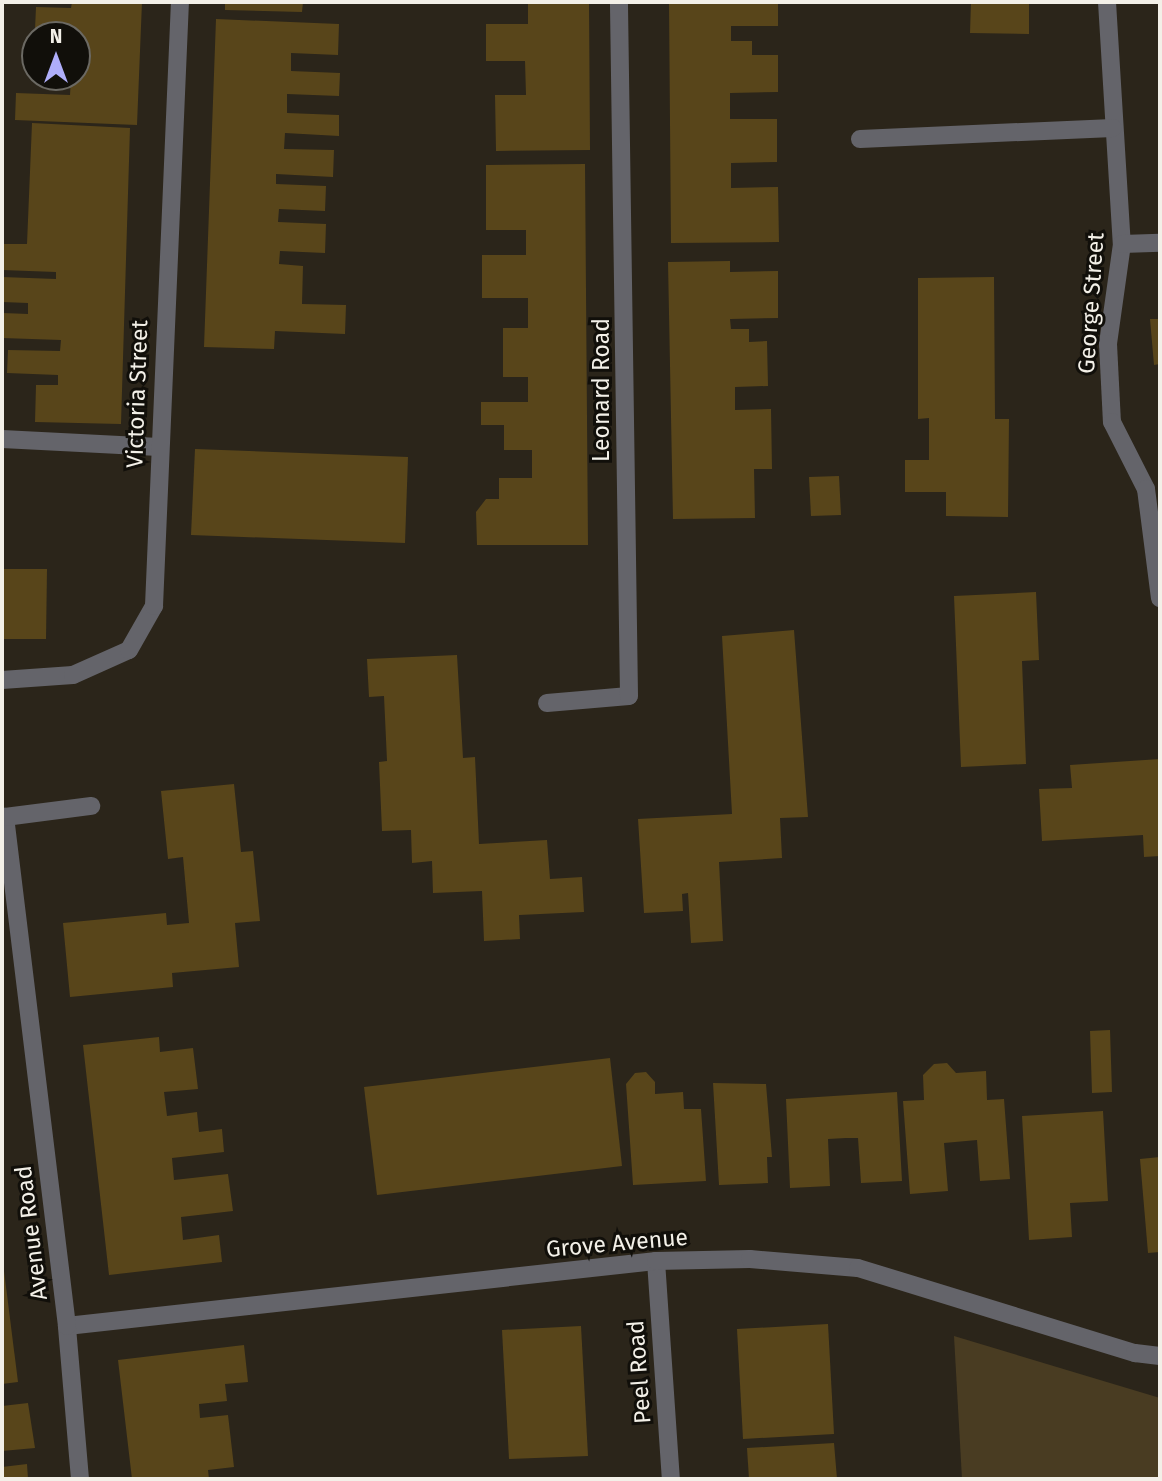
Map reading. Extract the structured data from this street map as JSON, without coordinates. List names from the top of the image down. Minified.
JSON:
{"streets":{"street":["George Street","Leonard Road","Victoria Street","Avenue Road","Grove Avenue","Peel Road"]},"crossings":[["Avenue Road","Grove Avenue"],["Grove Avenue","Peel Road"]],"north":"top"}
